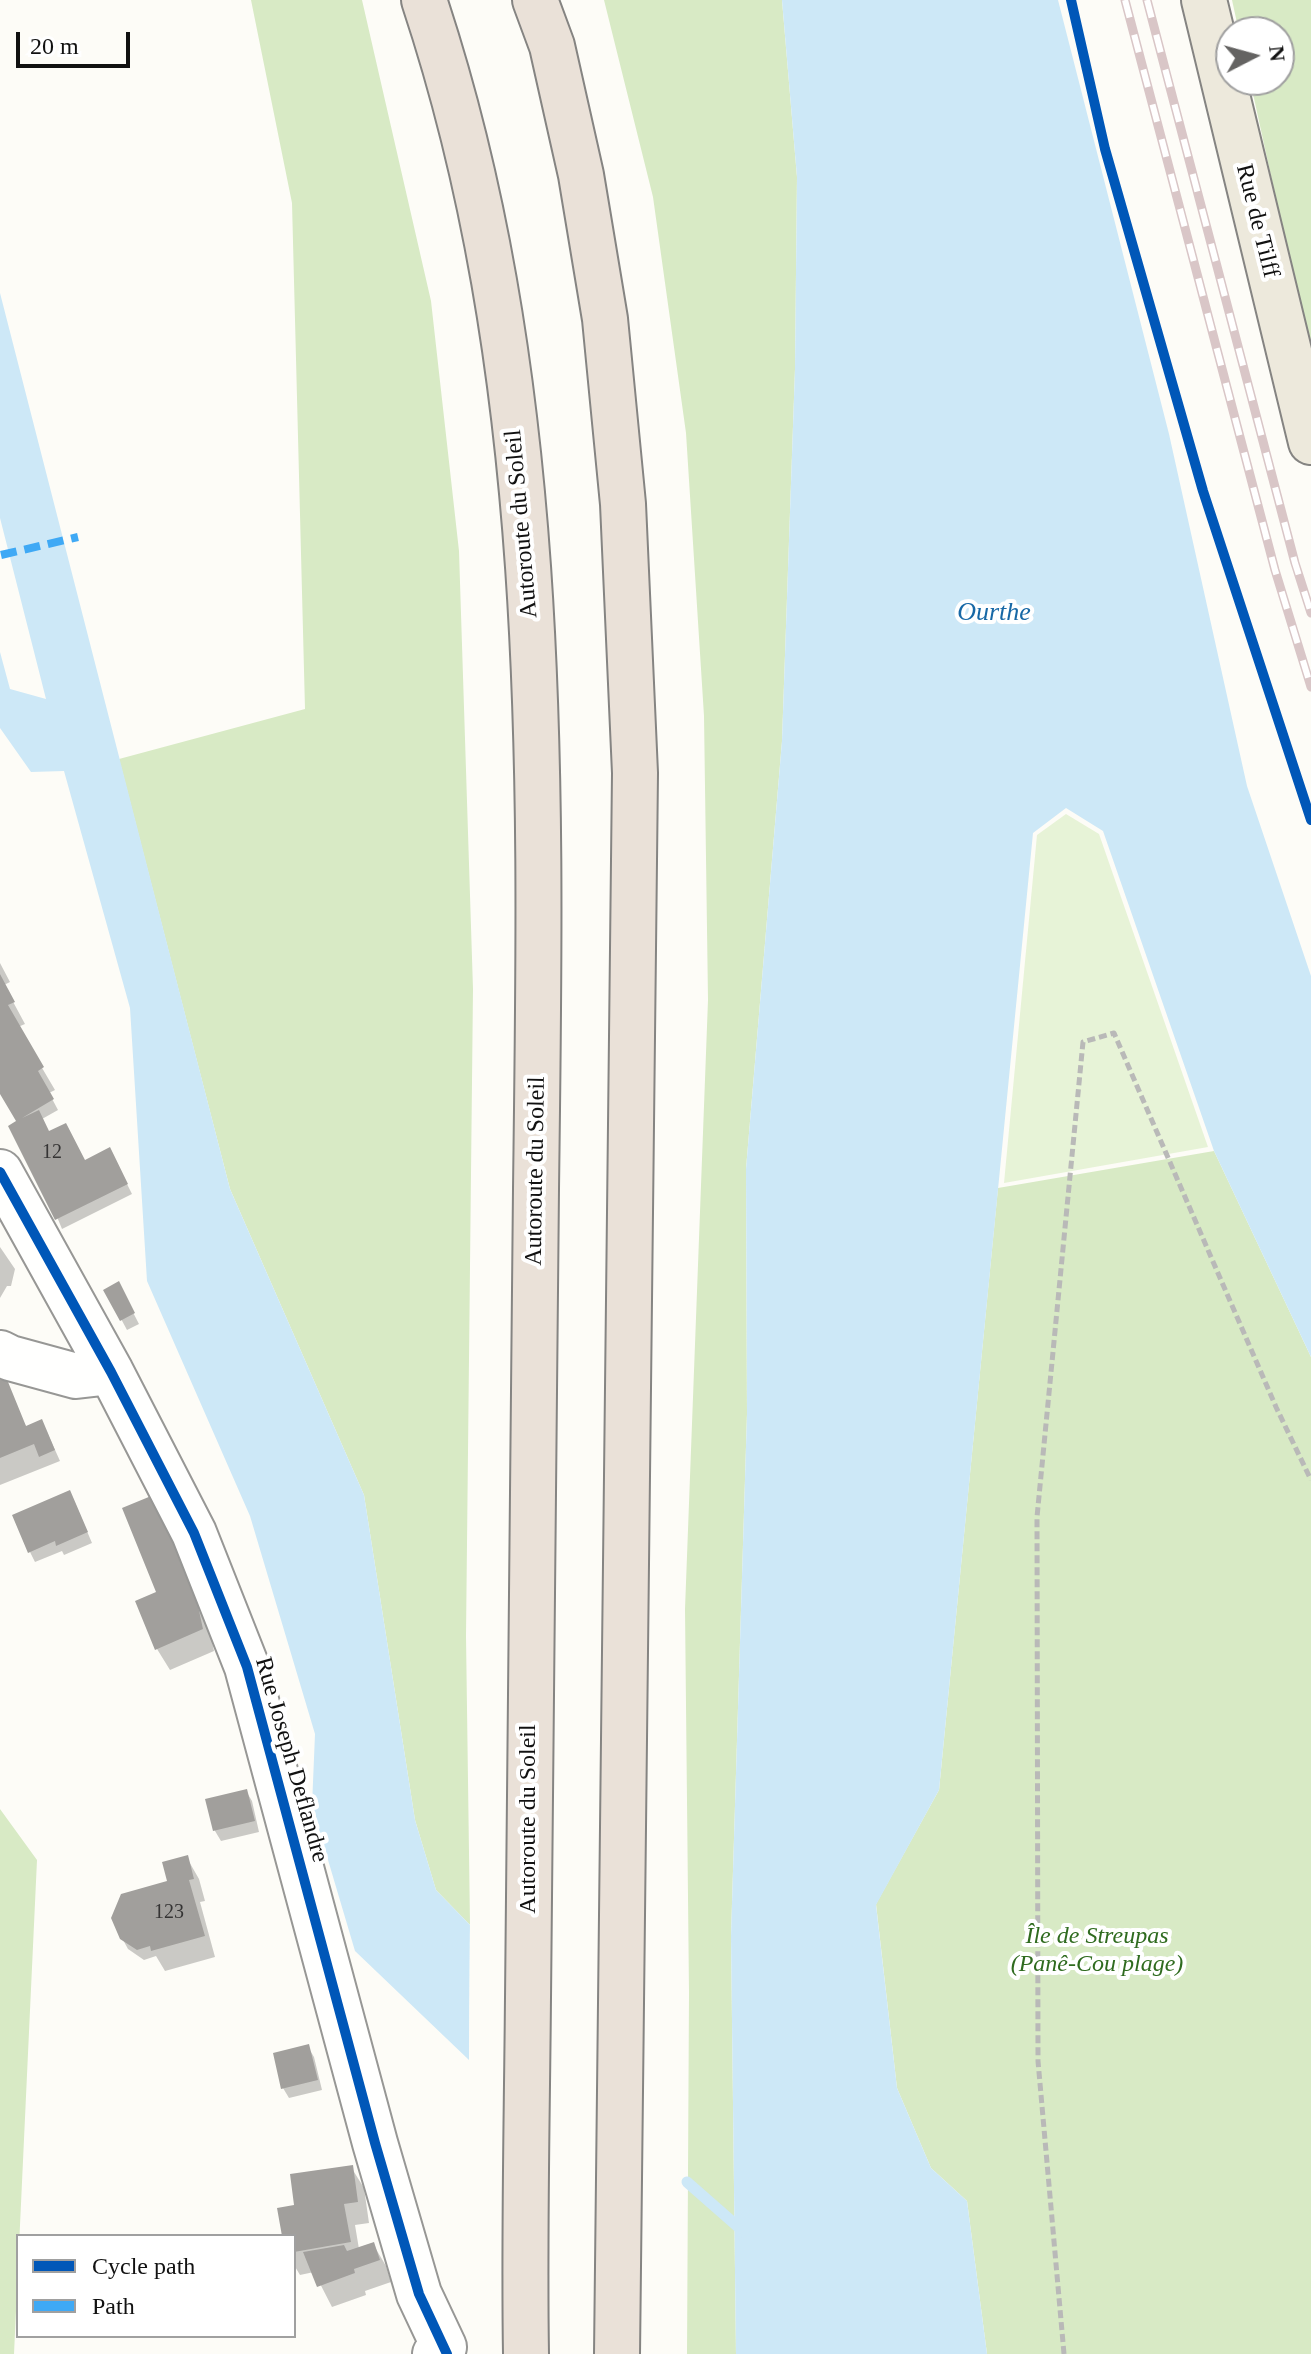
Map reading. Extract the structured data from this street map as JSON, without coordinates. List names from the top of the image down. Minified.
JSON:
{"streets":{"highway":["Autoroute du Soleil"],"main road":["Rue de Tilff"],"street":["Rue Joseph Deflandre"]},"water":["Ourthe"],"parks":["Île de Streupas (Panê-Cou plage)"],"house_numbers":["12","123"],"legend":["Cycle path","Path"],"scale_bar":"20 m","north":"right"}
